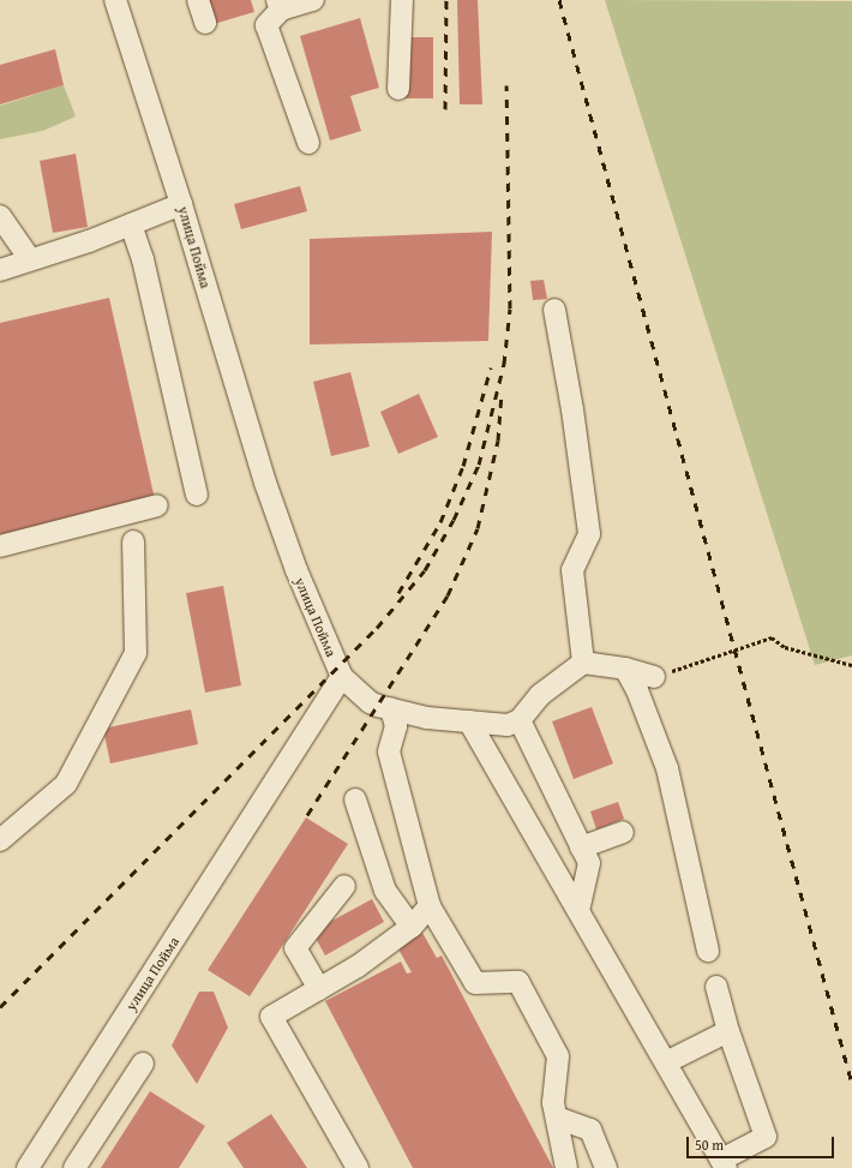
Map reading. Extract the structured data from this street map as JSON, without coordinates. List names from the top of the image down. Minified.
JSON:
{"streets":{"street":["улица Пойма"]},"scale_bar":"50 m"}
